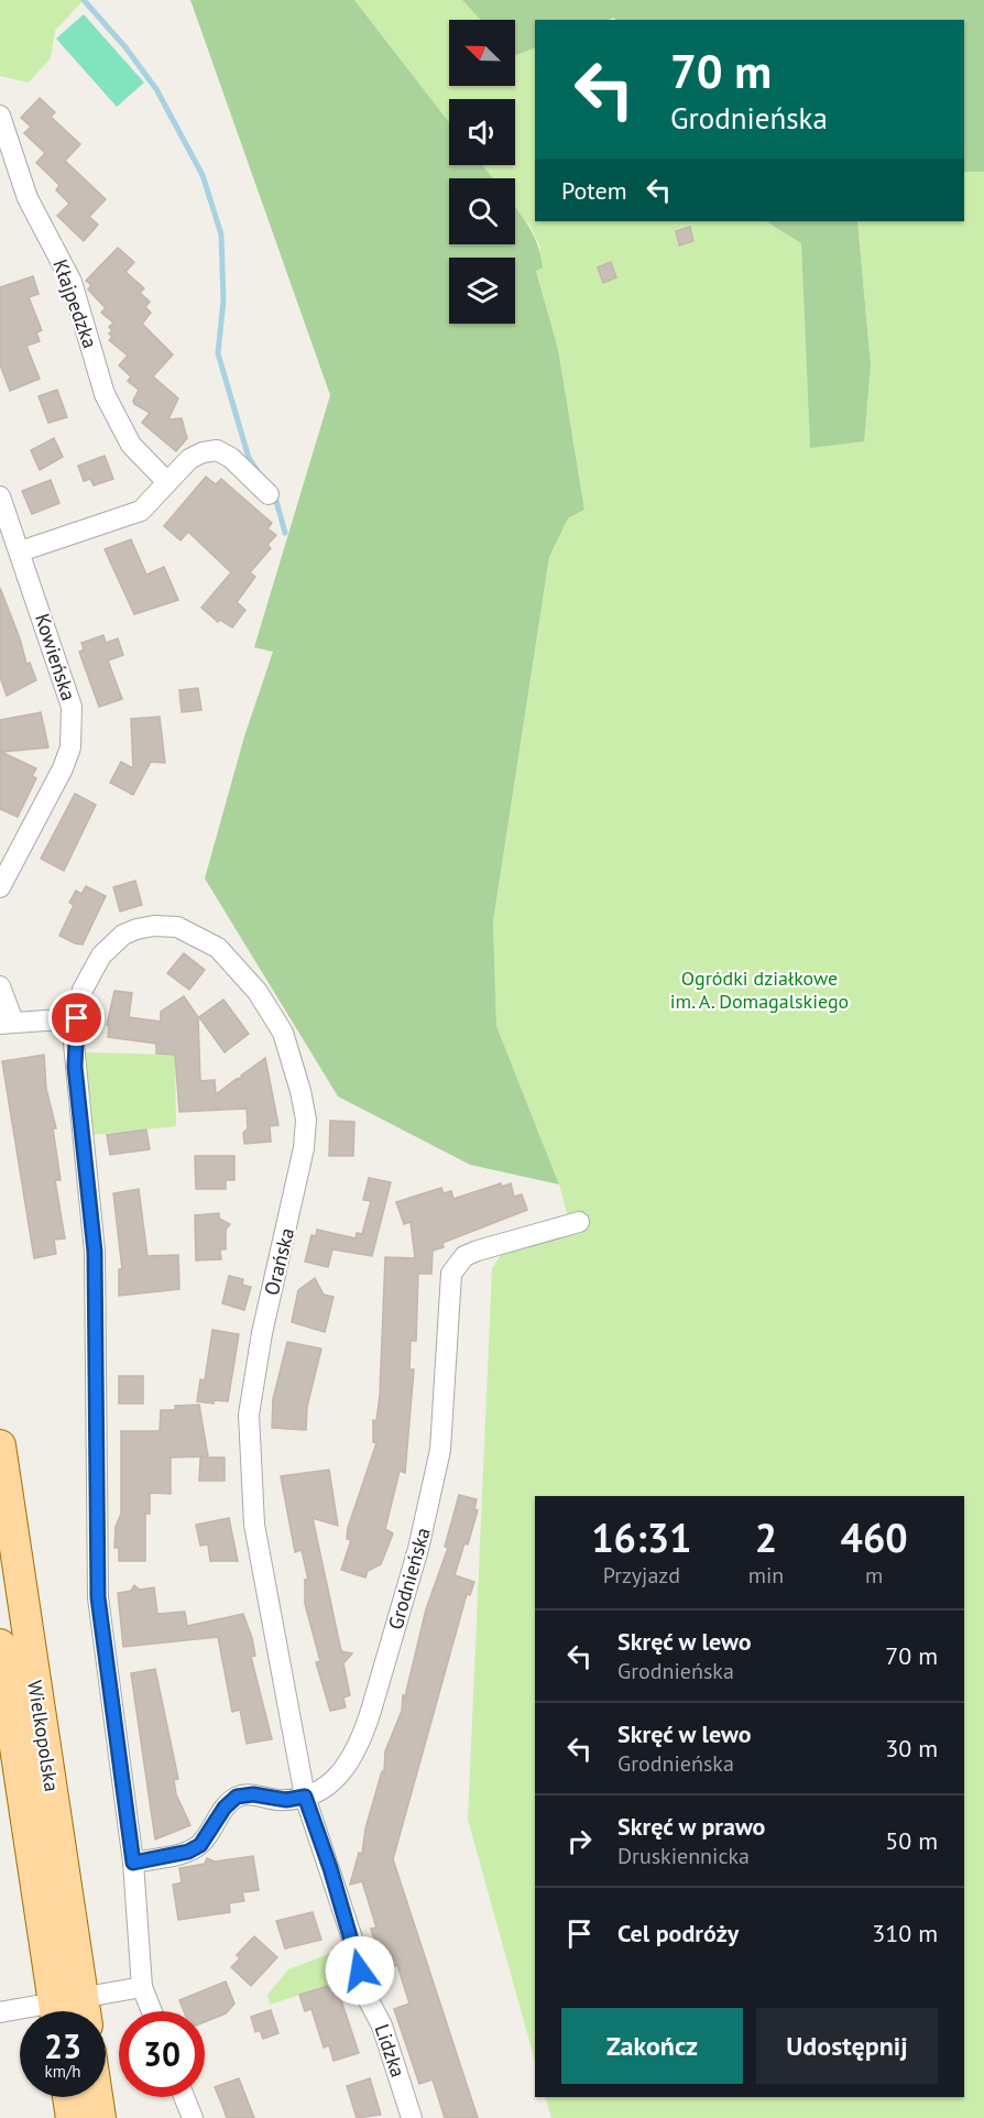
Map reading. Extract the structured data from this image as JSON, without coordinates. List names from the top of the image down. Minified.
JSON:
{"streets":{"main road":["Wielkopolska"],"street":["Kłajpedzka","Kowieńska","Orańska","Grodnieńska","Lidzka"]},"crossings":[["Orańska","Grodnieńska"],["Orańska","Lidzka"],["Grodnieńska","Lidzka"]],"parks":["Ogródki działkowe im. A. Domagalskiego"],"north":"top left","page":{"turn":["70 m","Grodnieńska"],"then":"Potem","eta":["16:31","Przyjazd","2","min","460","m"],"list":[{"name":"Skręć w lewo","note":"Grodnieńska","value":"70 m"},{"name":"Skręć w lewo","note":"Grodnieńska","value":"30 m"},{"name":"Skręć w prawo","note":"Druskiennicka","value":"50 m"},{"name":"Cel podróży","value":"310 m"}],"buttons":["Zakończ","Udostępnij"],"speed":"23 km/h","limit":"30"}}
